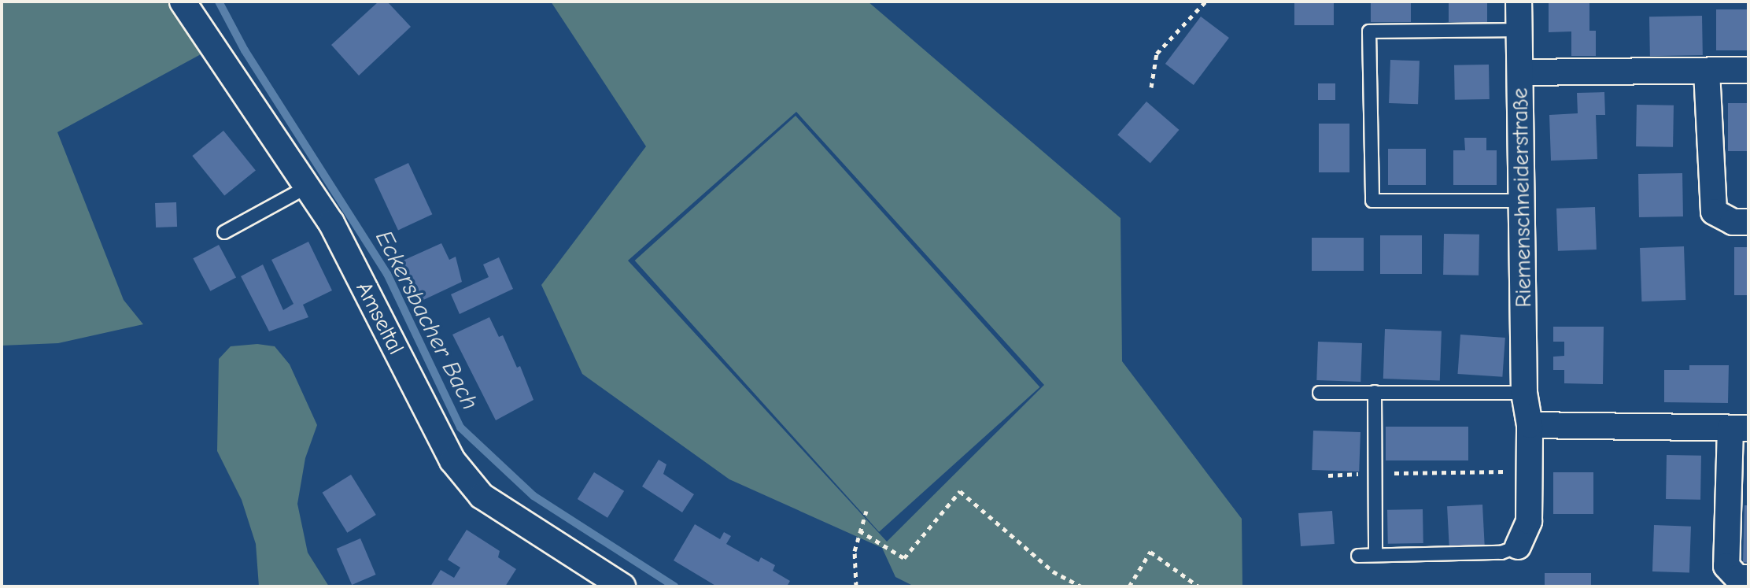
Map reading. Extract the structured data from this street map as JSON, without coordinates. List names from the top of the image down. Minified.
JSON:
{"streets":{"street":["Riemenschneiderstraße","Amseltal"]},"water":["Eckersbacher Bach"]}
